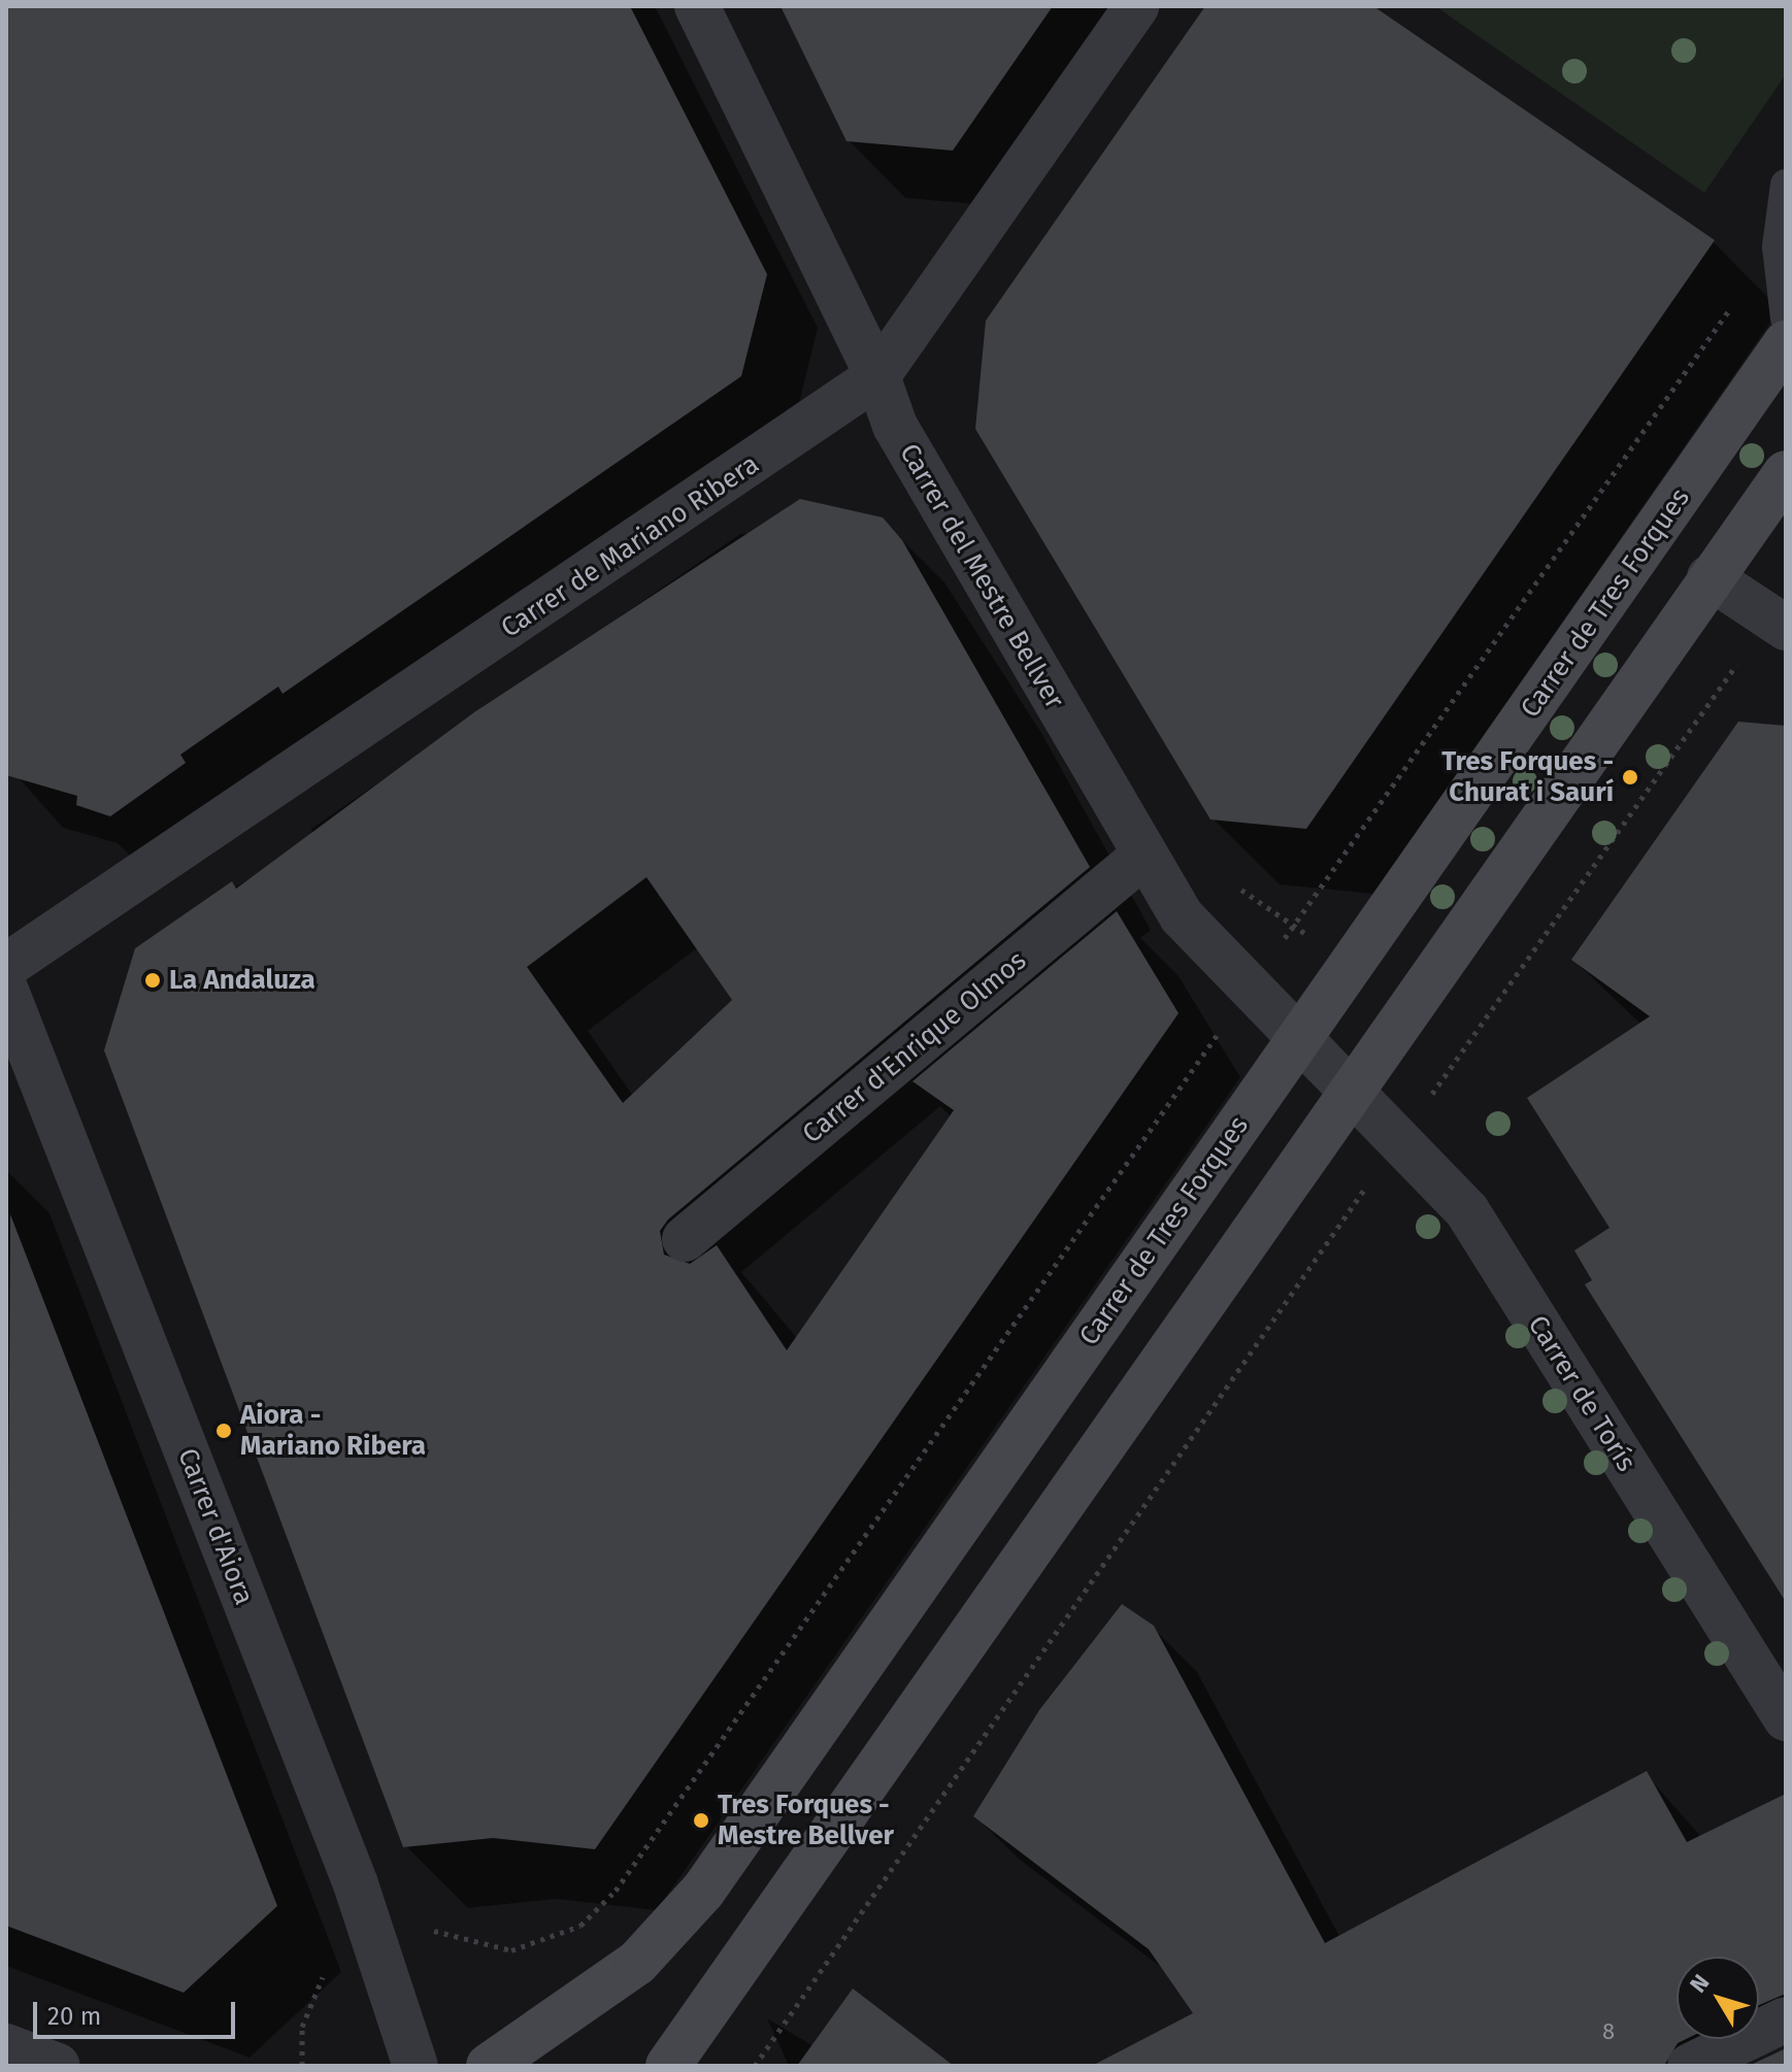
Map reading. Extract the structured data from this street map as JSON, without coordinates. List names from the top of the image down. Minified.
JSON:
{"streets":{"main road":["Carrer de Tres Forques"],"street":["Carrer de Mariano Ribera","Carrer del Mestre Bellver","Carrer d'Enrique Olmos","Carrer de Torís","Carrer d'Aiora"]},"crossings":[["Carrer de Mariano Ribera","Carrer del Mestre Bellver"],["Carrer del Mestre Bellver","Carrer de Tres Forques"],["Carrer del Mestre Bellver","Carrer d'Enrique Olmos"],["Carrer del Mestre Bellver","Carrer de Torís"]],"places":["Tres Forques - Churat i Saurí","La Andaluza","Aiora - Mariano Ribera","Tres Forques - Mestre Bellver"],"house_numbers":["8"],"scale_bar":"20 m","north":"top left"}
